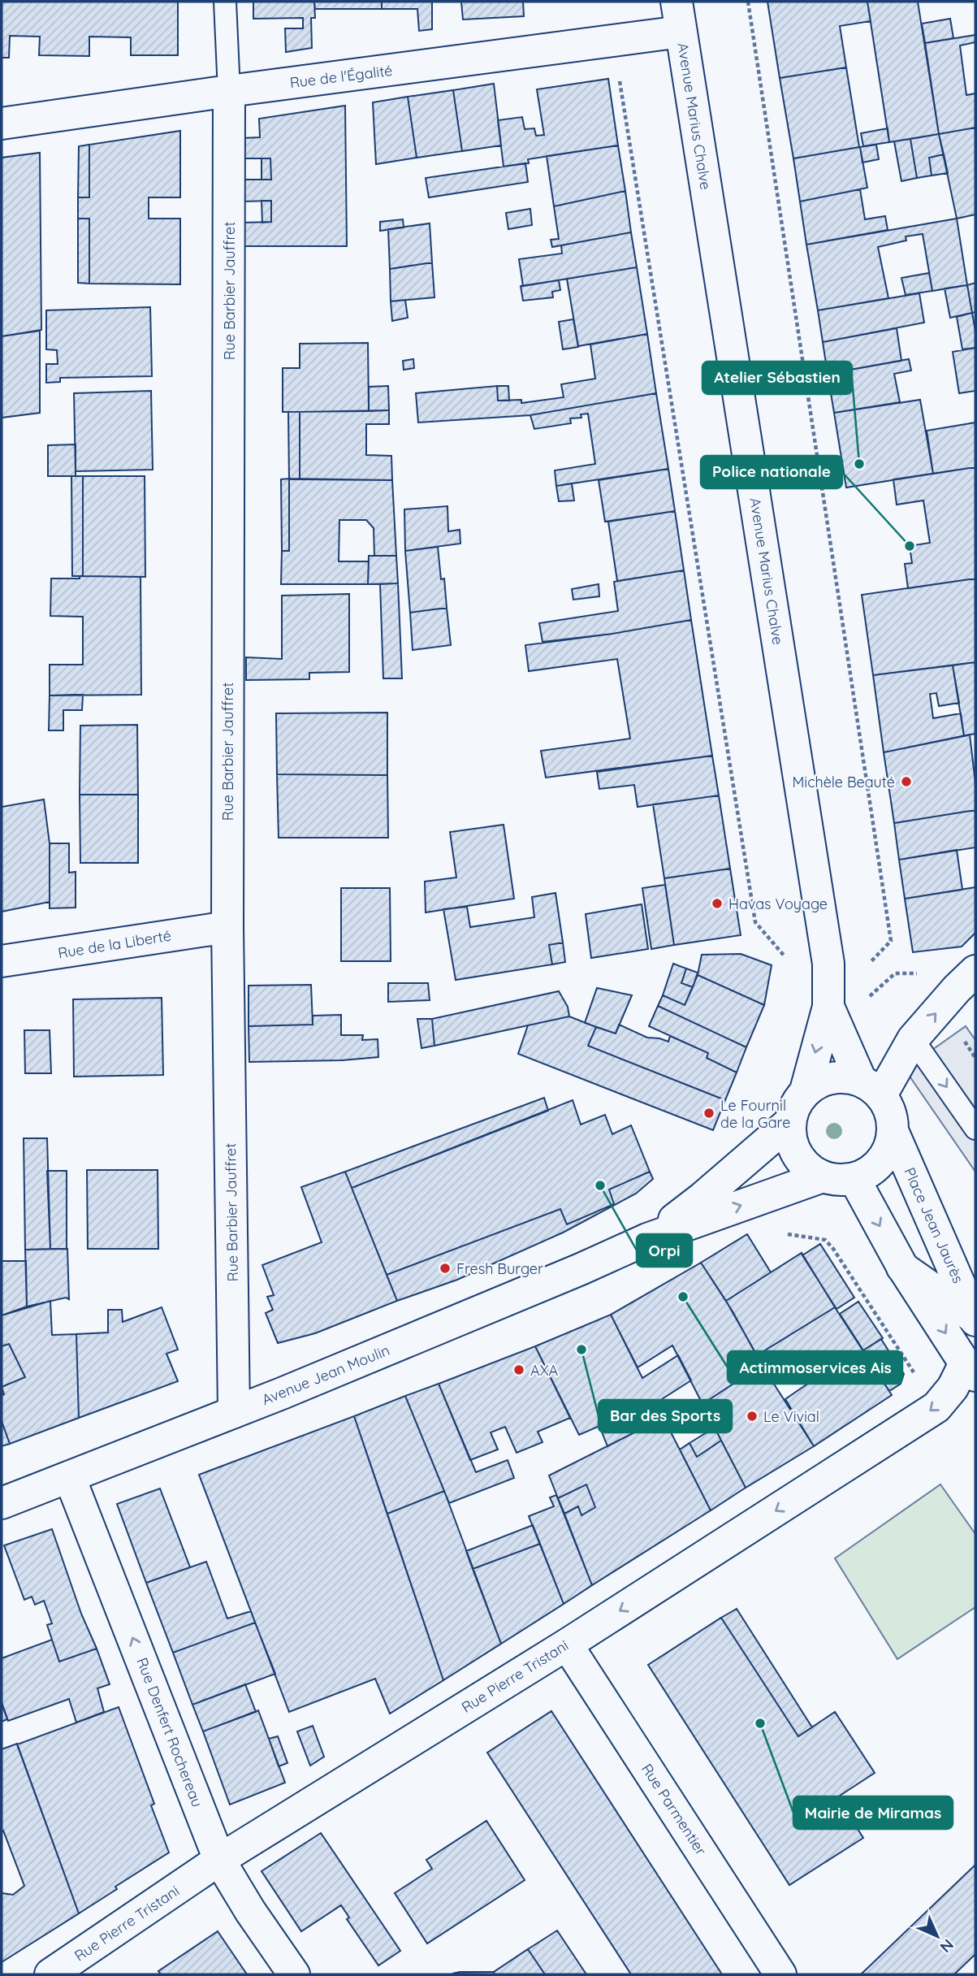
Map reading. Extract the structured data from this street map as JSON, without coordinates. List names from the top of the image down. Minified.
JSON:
{"streets":{"street":["Rue de l'Égalité","Avenue Marius Chalve","Rue Barbier Jauffret","Rue de la Liberté","Place Jean Jaurès","Avenue Jean Moulin","Rue Pierre Tristani","Rue Denfert Rochereau","Rue Parmentier"]},"crossings":[["Rue de l'Égalité","Avenue Marius Chalve"],["Rue de l'Égalité","Rue Barbier Jauffret"],["Avenue Marius Chalve","Place Jean Jaurès"],["Avenue Marius Chalve","Avenue Jean Moulin"],["Rue Barbier Jauffret","Rue de la Liberté"],["Rue Barbier Jauffret","Avenue Jean Moulin"],["Place Jean Jaurès","Avenue Jean Moulin"],["Place Jean Jaurès","Rue Pierre Tristani"],["Avenue Jean Moulin","Rue Denfert Rochereau"],["Rue Pierre Tristani","Rue Denfert Rochereau"],["Rue Pierre Tristani","Rue Parmentier"]],"one_way":["Rue Pierre Tristani","Rue Denfert Rochereau"],"places":["Atelier Sébastien","Police nationale","Michèle Beauté","Havas Voyage","Le Fournil de la Gare","Orpi","Fresh Burger","Actimmoservices Ais","Bar des Sports","AXA","Le Vivial","Mairie de Miramas"],"north":"bottom right"}
